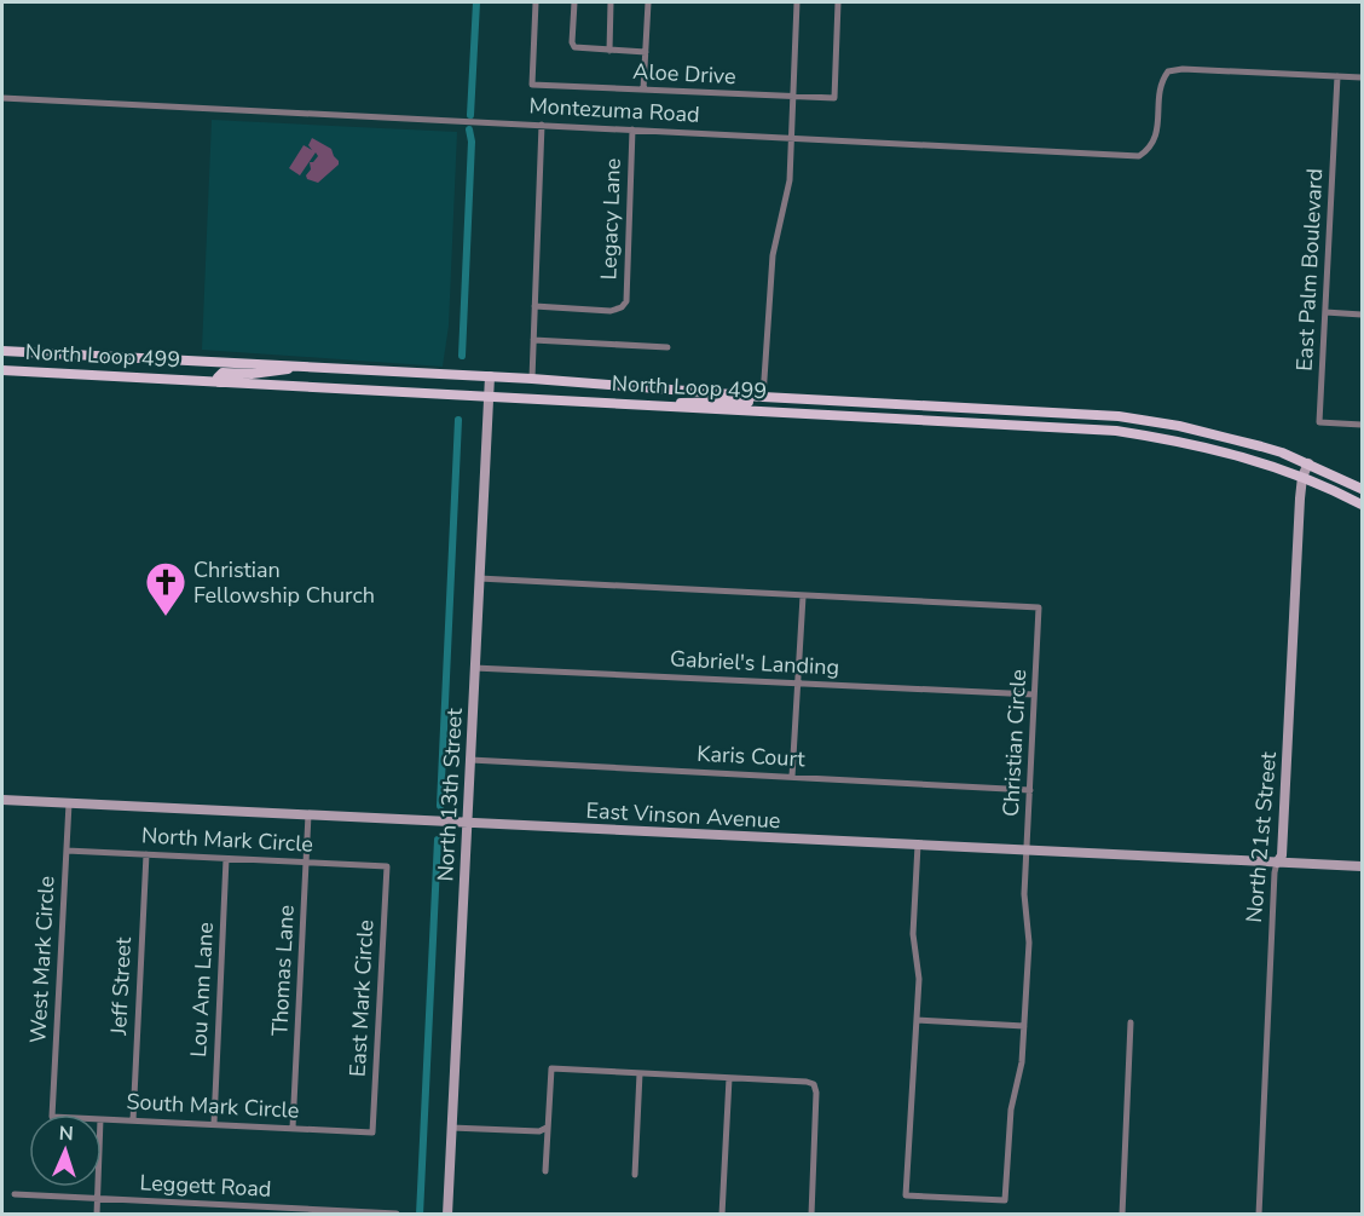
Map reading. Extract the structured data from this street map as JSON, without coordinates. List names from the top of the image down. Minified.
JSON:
{"streets":{"main road":["North Loop 499"],"street":["Aloe Drive","Montezuma Road","Legacy Lane","East Palm Boulevard","Gabriel's Landing","Christian Circle","Karis Court","North 13th Street","East Vinson Avenue","North 21st Street","North Mark Circle","West Mark Circle","Thomas Lane","Jeff Street","Lou Ann Lane","East Mark Circle","South Mark Circle","Leggett Road"]},"crossings":[["Montezuma Road","Legacy Lane"],["Montezuma Road","East Palm Boulevard"],["North Loop 499","North 13th Street"],["North Loop 499","North 21st Street"],["Gabriel's Landing","Christian Circle"],["Gabriel's Landing","North 13th Street"],["Christian Circle","Karis Court"],["Christian Circle","North 13th Street"],["Christian Circle","East Vinson Avenue"],["Karis Court","North 13th Street"],["North 13th Street","East Vinson Avenue"],["East Vinson Avenue","North 21st Street"],["East Vinson Avenue","West Mark Circle"],["East Vinson Avenue","Thomas Lane"],["North Mark Circle","West Mark Circle"],["North Mark Circle","Thomas Lane"],["North Mark Circle","Jeff Street"],["North Mark Circle","Lou Ann Lane"],["North Mark Circle","East Mark Circle"],["Thomas Lane","South Mark Circle"],["Jeff Street","South Mark Circle"],["Lou Ann Lane","South Mark Circle"],["East Mark Circle","South Mark Circle"]],"places":{"church":["Christian Fellowship Church"]},"north":"top"}
